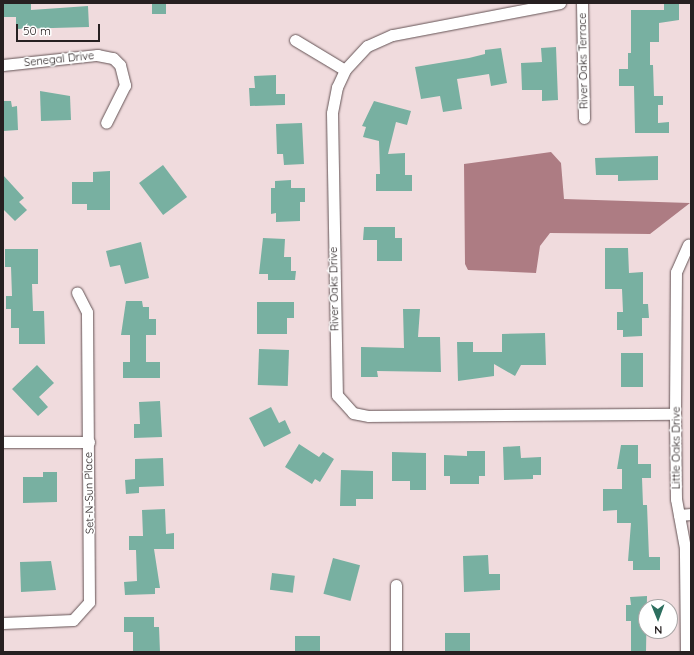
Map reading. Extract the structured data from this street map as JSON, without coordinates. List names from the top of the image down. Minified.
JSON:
{"streets":{"street":["Senegal Drive","River Oaks Terrace","River Oaks Drive","Little Oaks Drive","Set-N-Sun Place"]},"crossings":[["River Oaks Drive","Little Oaks Drive"]],"scale_bar":"50 m","north":"bottom"}
